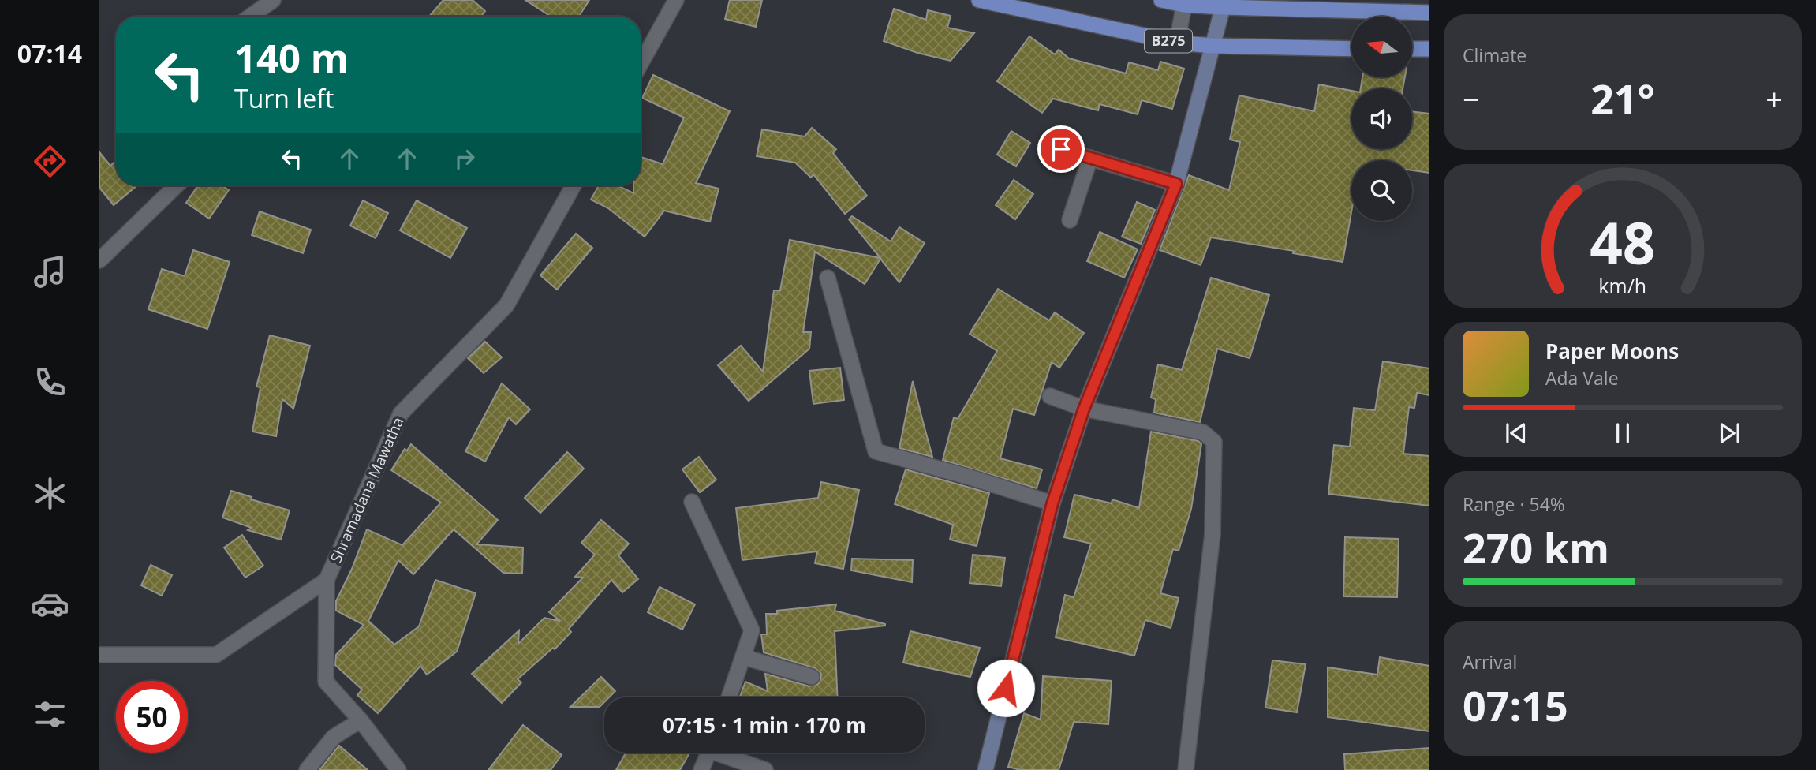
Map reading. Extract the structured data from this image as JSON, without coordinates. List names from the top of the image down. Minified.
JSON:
{"streets":{"main road":["B275"],"street":["Shramadana Mawatha"]},"north":"left","page":{"tabs":"07:14","tile":["Climate",["Range · 54%","270 km"],["Arrival","07:15"]],"turn":["140 m","Turn left"],"heat":["−","21°","+"],"song":["Paper Moons","Ada Vale"],"limit":"50","trip":"07:15 · 1 min · 170 m","gauge":["48","km/h"]}}
